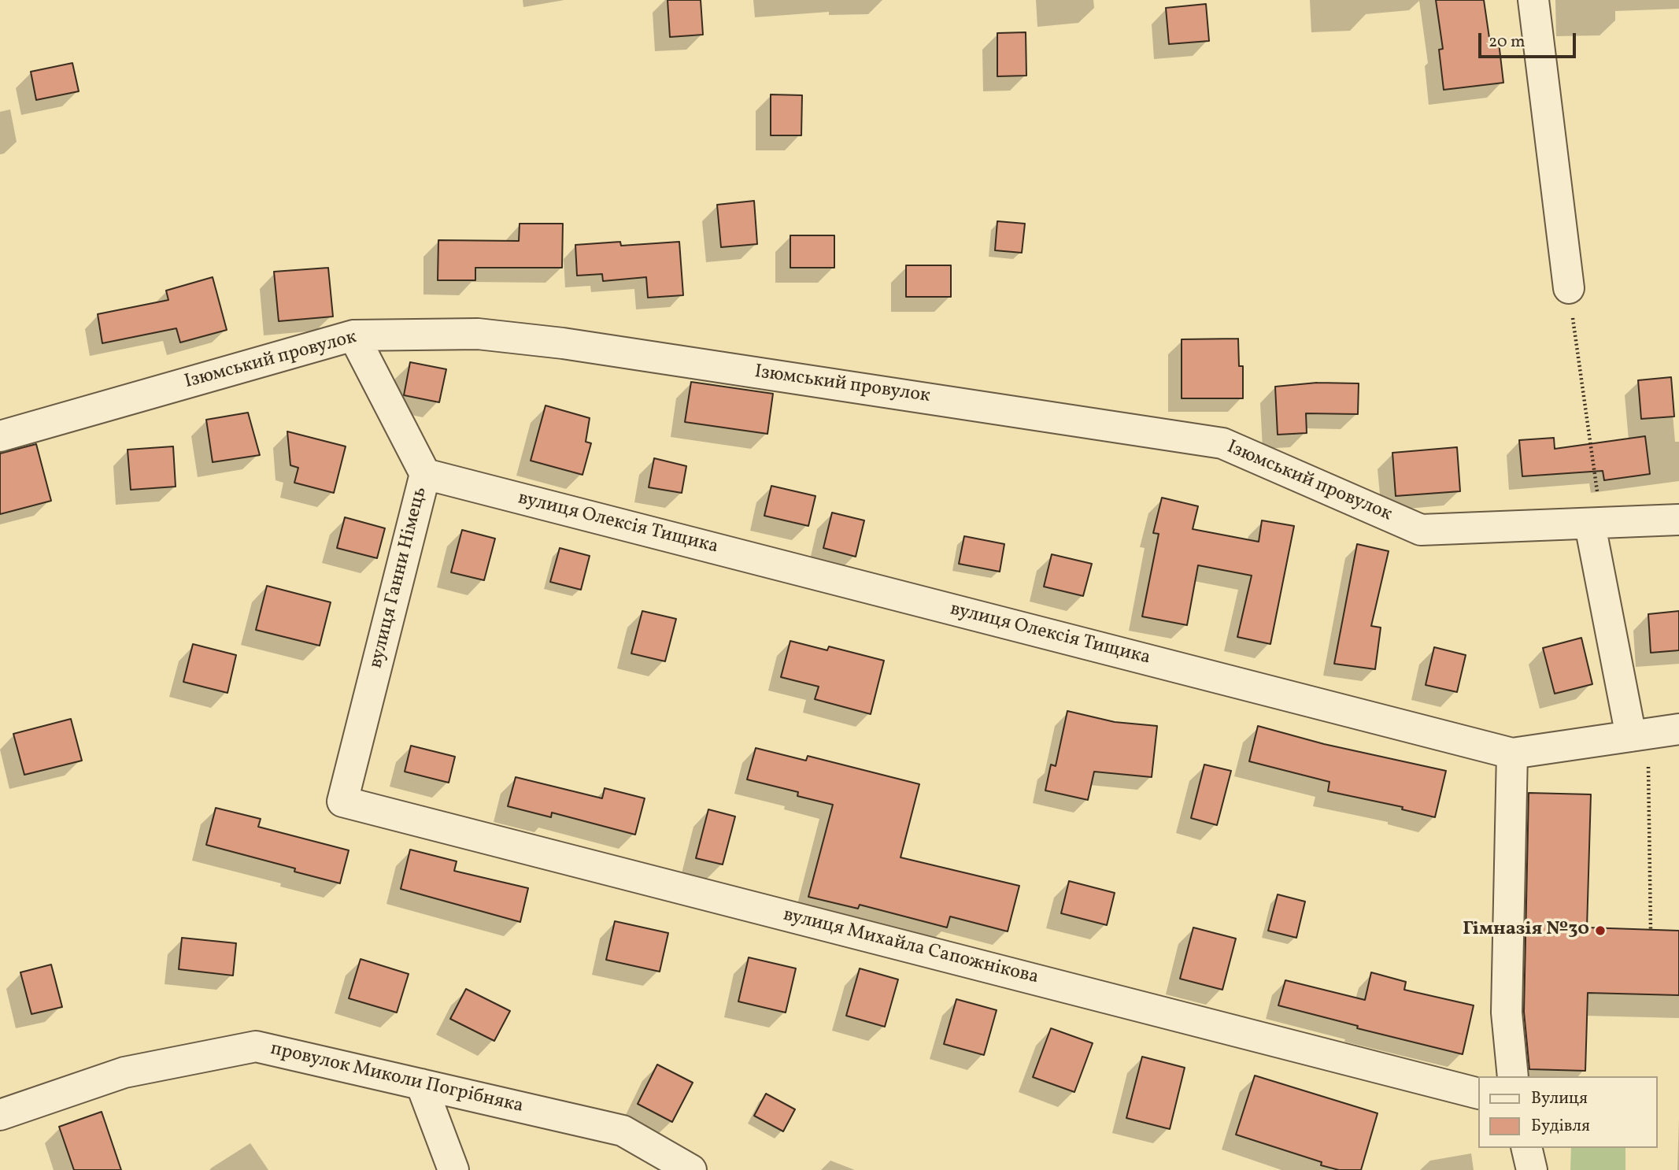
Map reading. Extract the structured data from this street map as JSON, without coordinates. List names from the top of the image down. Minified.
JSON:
{"streets":{"street":["Ізюмський провулок","вулиця Олексія Тищика","вулиця Ганни Німець","вулиця Михайла Сапожнікова","провулок Миколи Погрібняка"]},"crossings":[["Ізюмський провулок","вулиця Ганни Німець"],["вулиця Олексія Тищика","вулиця Ганни Німець"],["вулиця Ганни Німець","вулиця Михайла Сапожнікова"]],"places":["Гімназія №30"],"legend":["Вулиця","Будівля"],"scale_bar":"20 m"}
